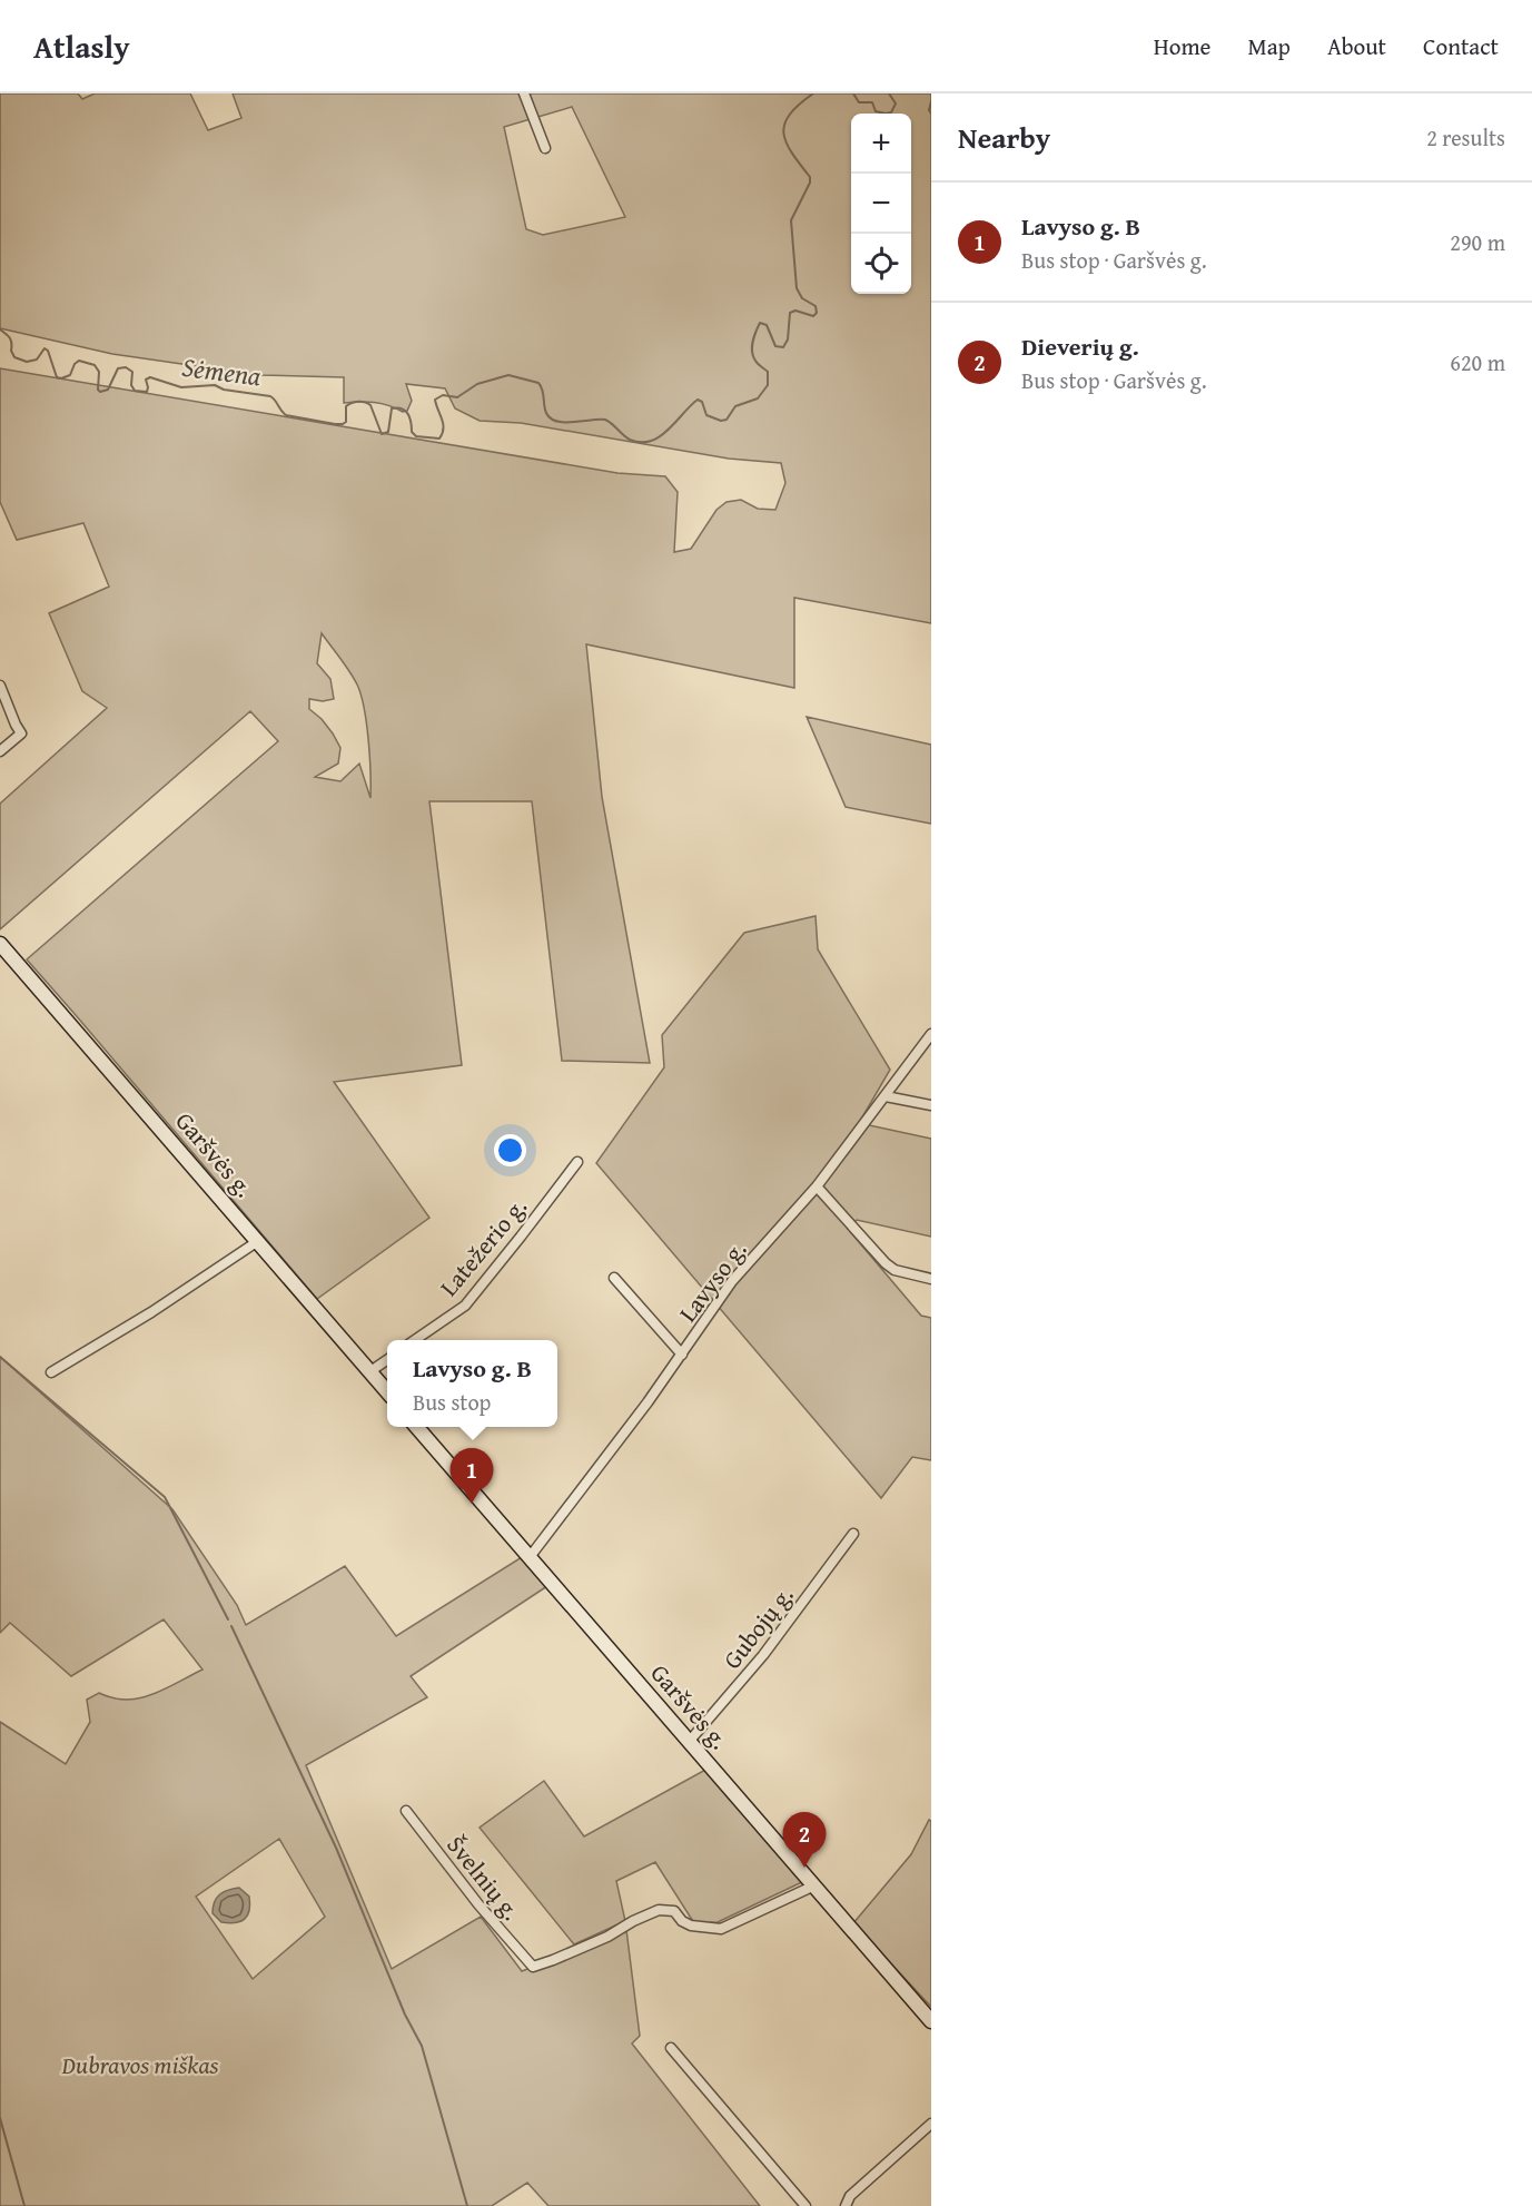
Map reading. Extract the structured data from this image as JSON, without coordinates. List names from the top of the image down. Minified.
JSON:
{"streets":{"main road":["Garšvės g."],"street":["Latežerio g.","Lavyso g.","Gubojų g.","Švelnių g."]},"crossings":[["Garšvės g.","Lavyso g."],["Garšvės g.","Gubojų g."],["Garšvės g.","Švelnių g."]],"water":["Sėmena"],"parks":["Dubravos miškas"],"page":{"header":"Atlasly","nav":["Home","Map","About","Contact"],"heading":["Nearby","2 results"],"map_buttons":["+","−"],"list":[{"mark":"1","name":"Lavyso g. B","note":"Bus stop · Garšvės g.","value":"290 m"},{"mark":"2","name":"Dieverių g.","note":"Bus stop · Garšvės g.","value":"620 m"}],"popup":["Lavyso g. B","Bus stop"],"pins":["1","2"]}}
